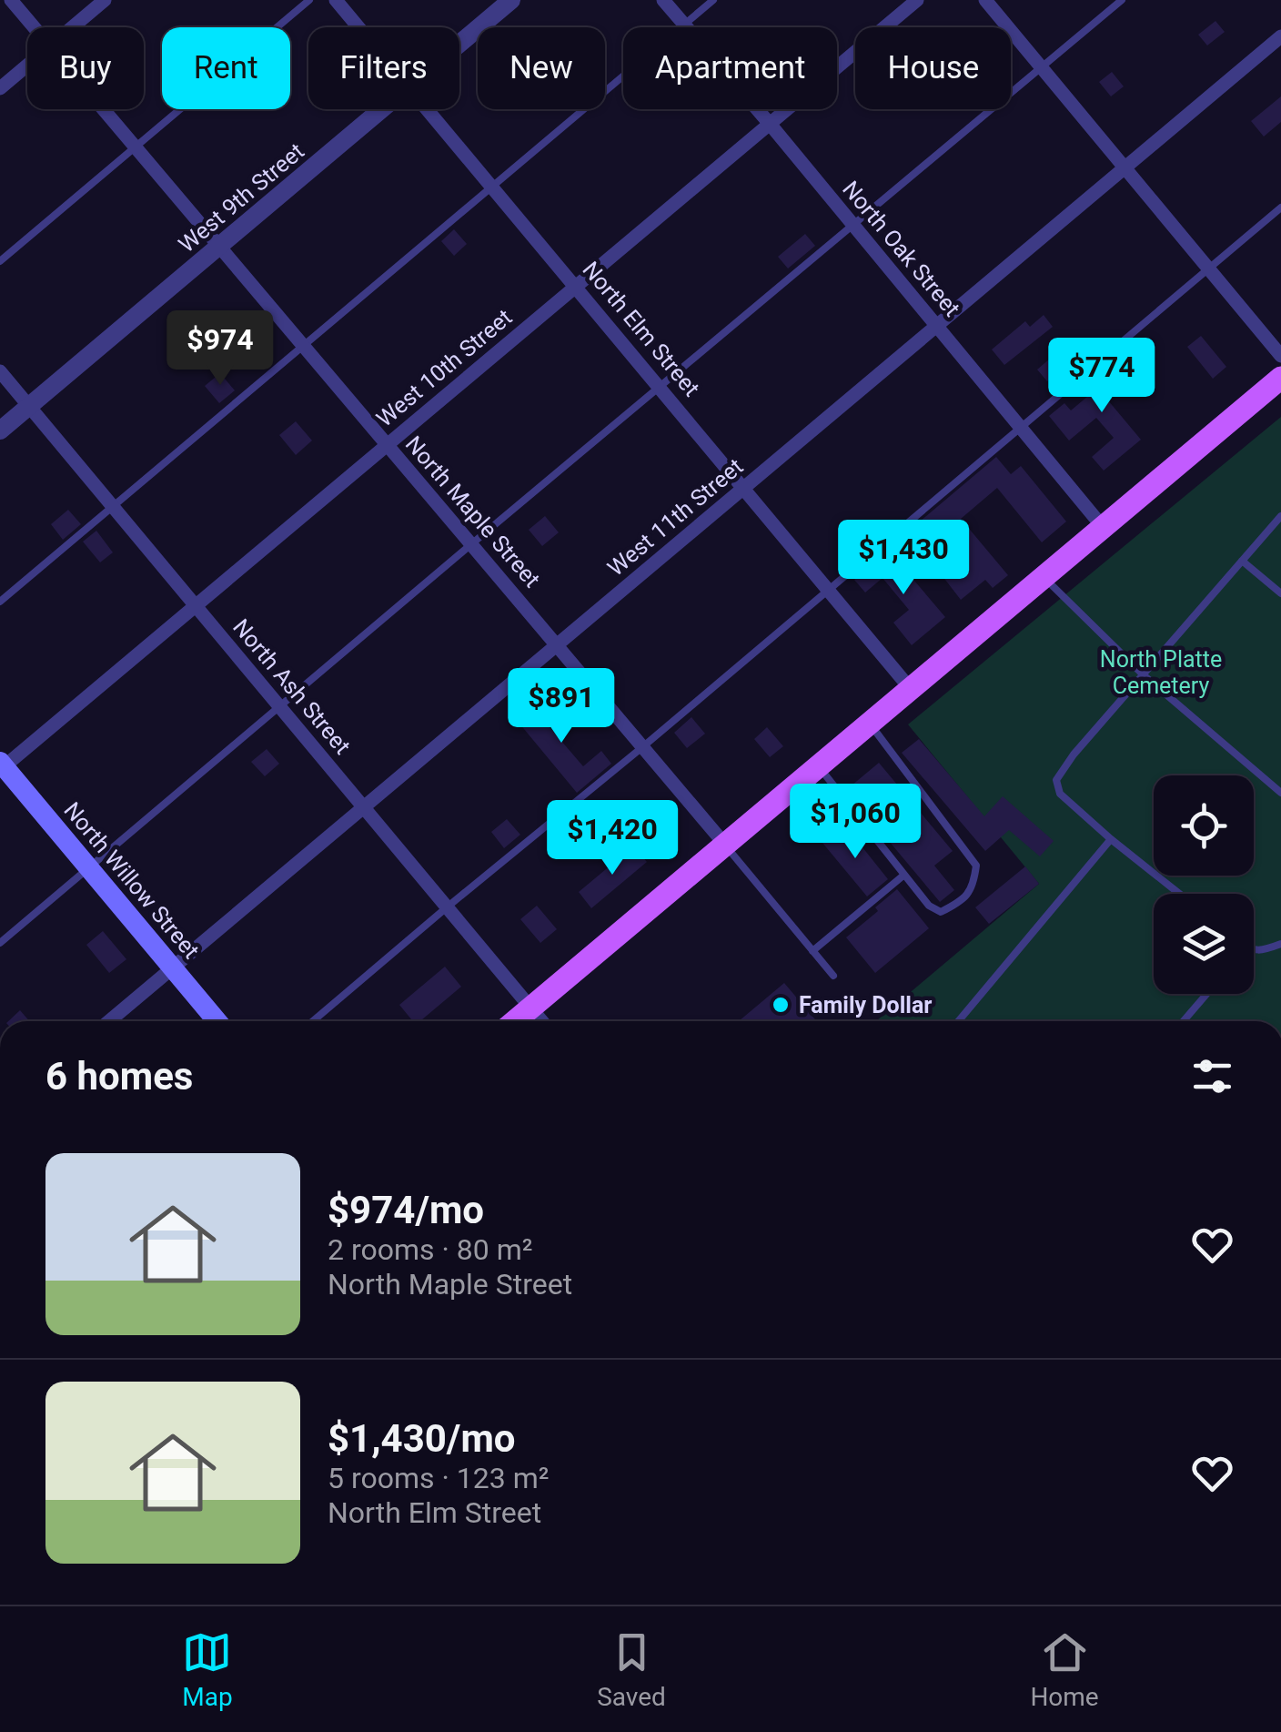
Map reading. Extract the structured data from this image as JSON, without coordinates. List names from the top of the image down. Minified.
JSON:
{"streets":{"main road":["North Willow Street"],"street":["West 9th Street","North Oak Street","North Elm Street","West 10th Street","North Maple Street","West 11th Street","North Ash Street"]},"crossings":[["West 9th Street","North Maple Street"],["West 9th Street","North Ash Street"],["North Oak Street","West 10th Street"],["North Oak Street","West 11th Street"],["North Elm Street","West 10th Street"],["North Elm Street","West 11th Street"],["West 10th Street","North Maple Street"],["West 10th Street","North Ash Street"],["West 10th Street","North Willow Street"],["North Maple Street","West 11th Street"],["West 11th Street","North Ash Street"],["West 11th Street","North Willow Street"]],"parks":["North Platte Cemetery"],"places":["Family Dollar"],"page":{"chip":["Buy","Rent","Filters","New","Apartment","House"],"price":["$974","$774","$1,430","$891","$1,060","$1,420"],"heading":"6 homes","list":[{"name":"$974/mo","note":"2 rooms · 80 m² · North Maple Street"},{"name":"$1,430/mo","note":"5 rooms · 123 m² · North Elm Street"}],"tabs":["Map","Saved","Home"]}}
